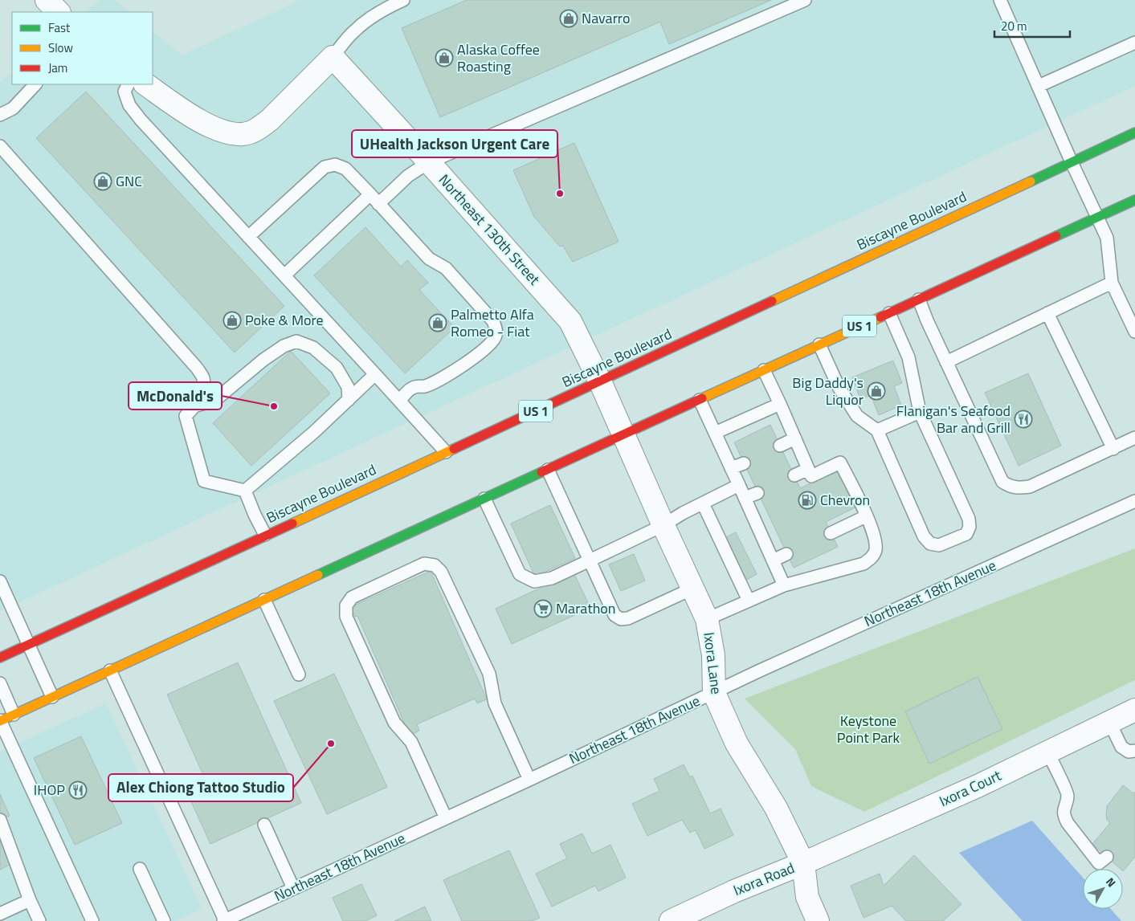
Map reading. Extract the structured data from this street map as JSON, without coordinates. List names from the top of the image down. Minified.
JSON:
{"streets":{"main road":["Biscayne Boulevard","US 1"],"street":["Northeast 130th Street","Ixora Lane","Ixora Court","Ixora Road"],"lane":["Northeast 18th Avenue"]},"crossings":[["Biscayne Boulevard","Northeast 130th Street"],["Northeast 130th Street","US 1"],["Northeast 130th Street","Ixora Lane"],["US 1","Ixora Lane"],["Northeast 18th Avenue","Ixora Lane"],["Ixora Lane","Ixora Court"],["Ixora Lane","Ixora Road"],["Ixora Court","Ixora Road"]],"parks":["Keystone Point Park"],"places":{"shop":["Navarro","Alaska Coffee Roasting","GNC","Poke & More","Palmetto Alfa Romeo - Fiat","Big Daddy's Liquor"],"other":["UHealth Jackson Urgent Care","McDonald's","Alex Chiong Tattoo Studio"],"restaurant":["Flanigan's Seafood Bar and Grill","IHOP"],"fuel station":["Chevron"],"supermarket":["Marathon"]},"legend":["Fast","Slow","Jam"],"scale_bar":"20 m","north":"top right"}
